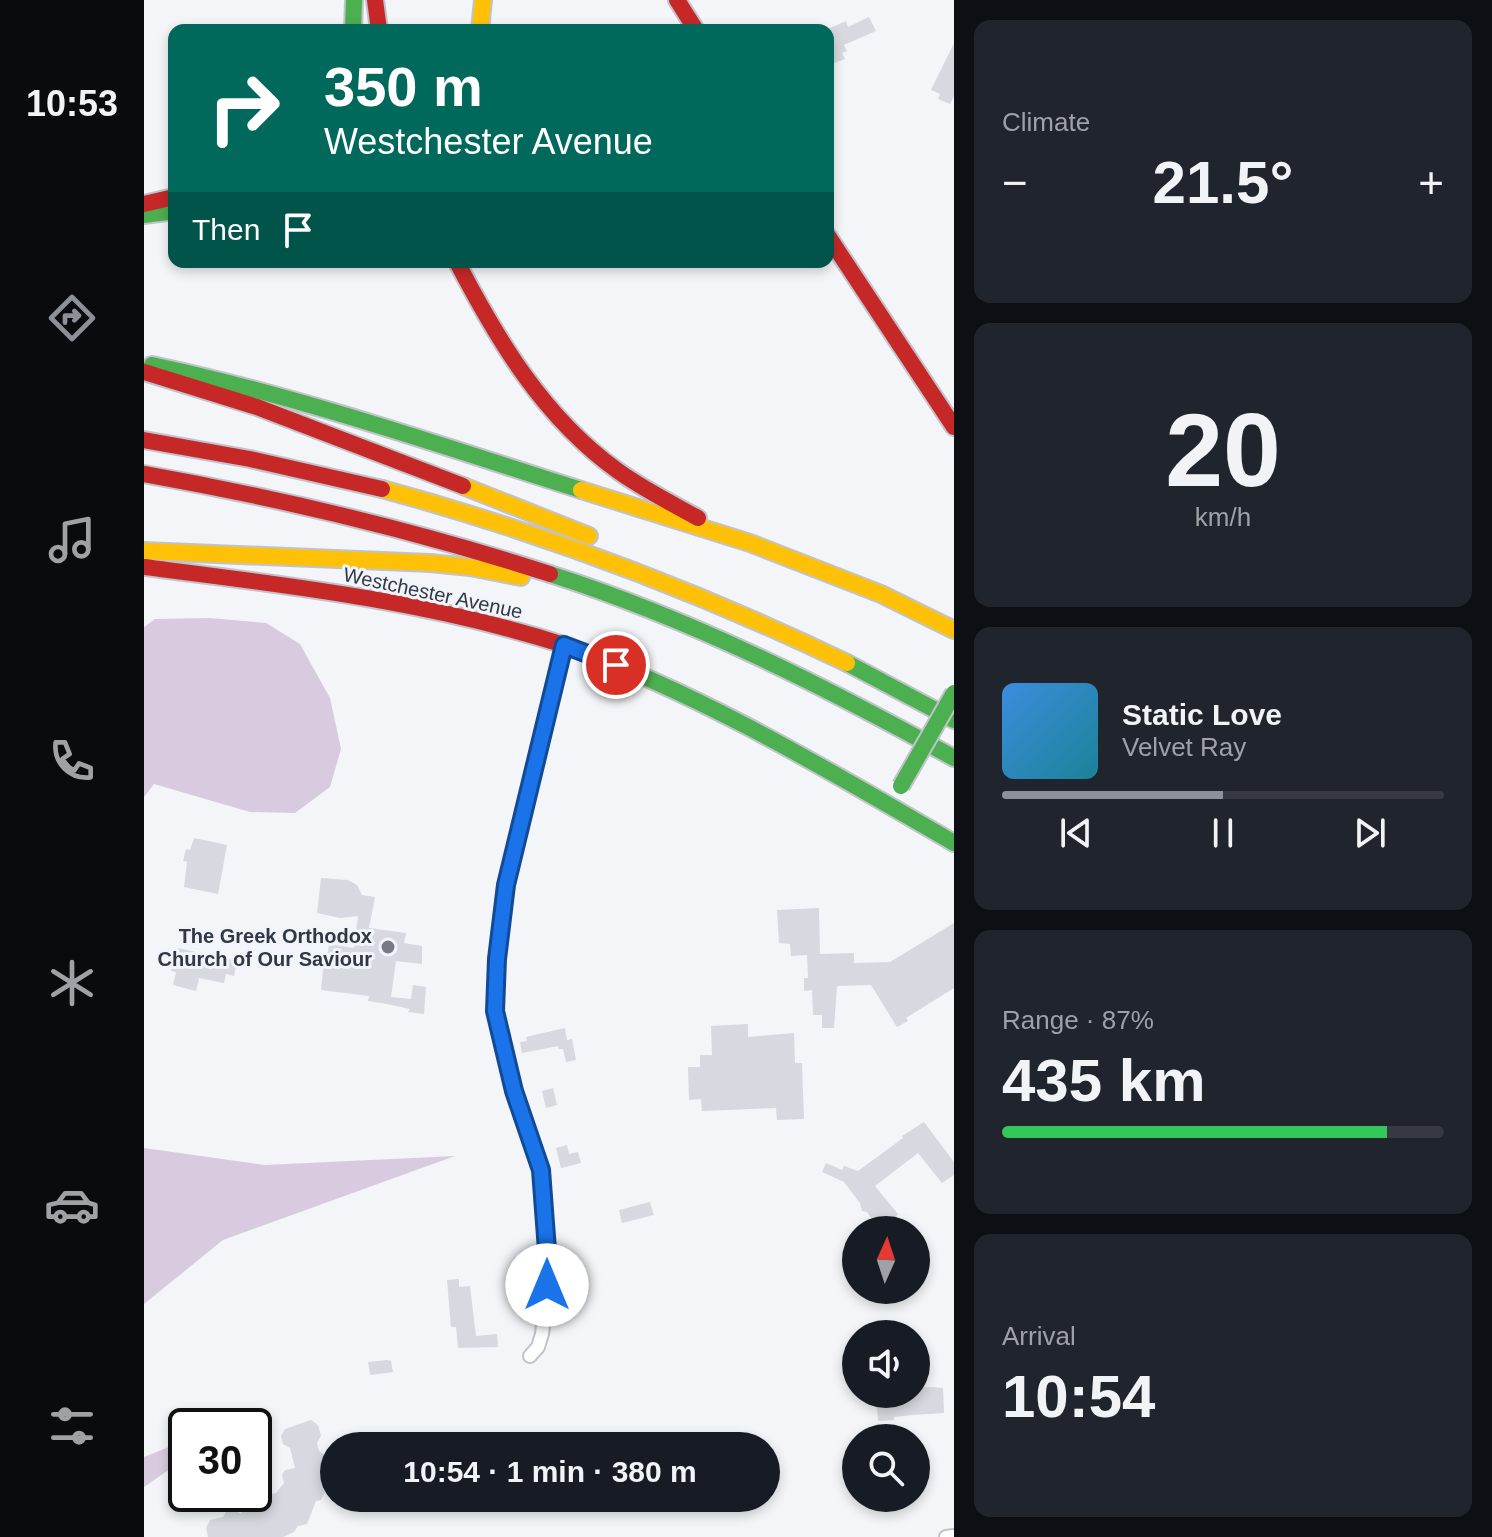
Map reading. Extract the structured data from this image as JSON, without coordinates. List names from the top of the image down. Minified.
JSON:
{"streets":{"main road":["Westchester Avenue"]},"places":["The Greek Orthodox Church of Our Saviour"],"north":"top","page":{"tabs":"10:53","tile":["Climate",["20","km/h"],["Range · 87%","435 km"],["Arrival","10:54"]],"turn":["350 m","Westchester Avenue"],"heat":["−","21.5°","+"],"then":"Then","song":["Static Love","Velvet Ray"],"limit":"30","trip":"10:54 · 1 min · 380 m"}}
